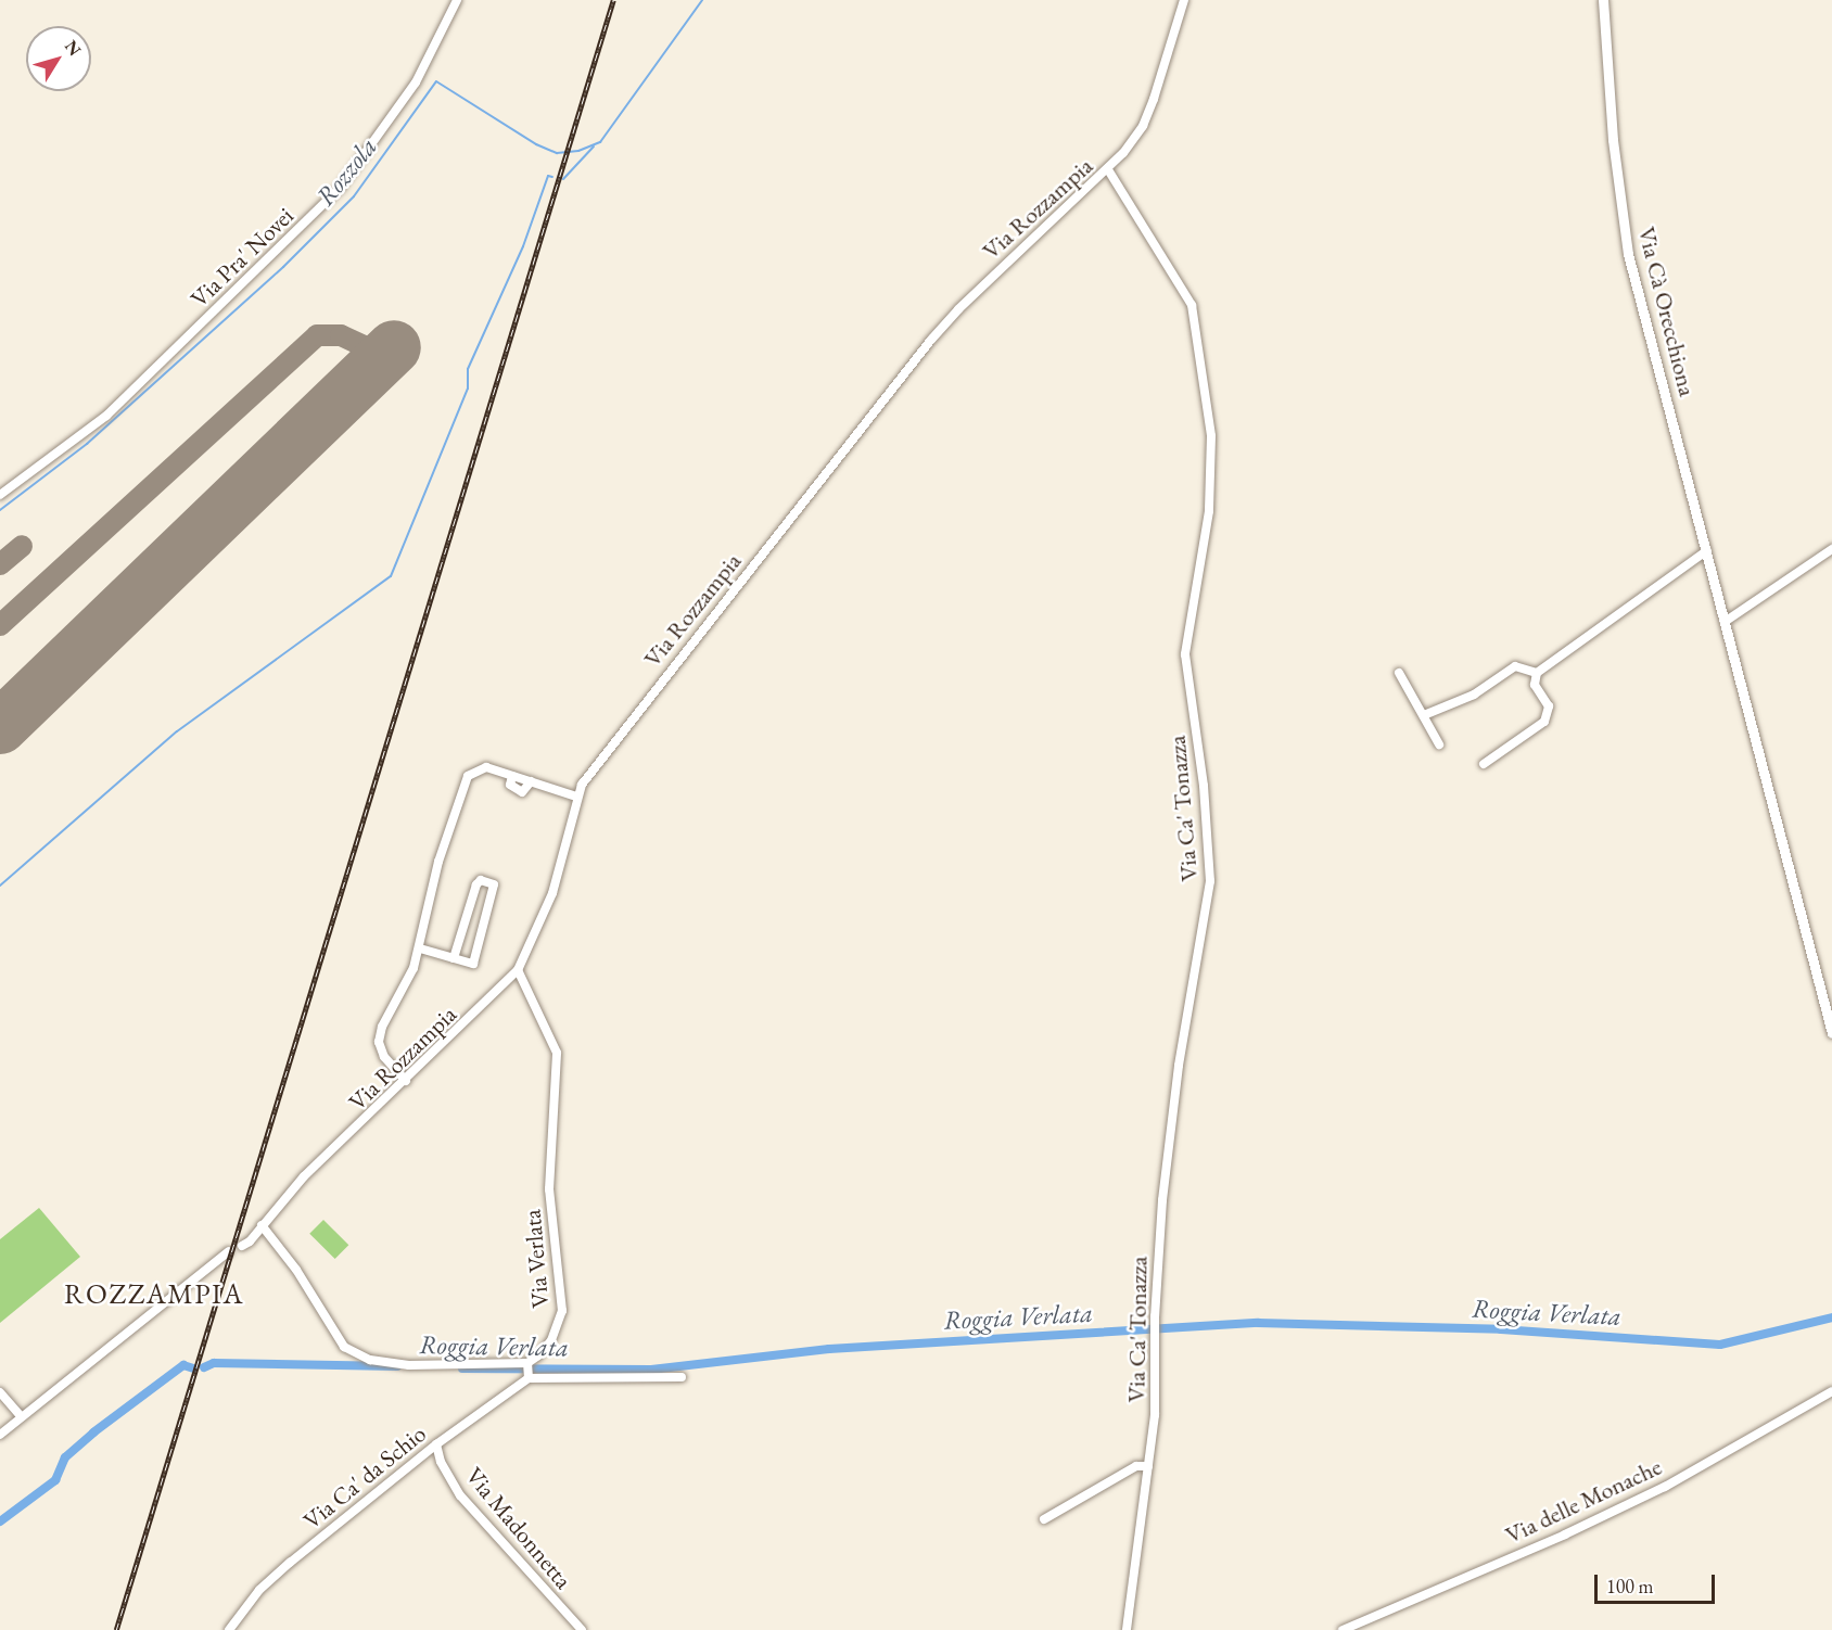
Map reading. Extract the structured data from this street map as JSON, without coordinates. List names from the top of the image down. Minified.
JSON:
{"streets":{"main road":["Via Cà Orecchiona"],"street":["Via Rozzampia","Via Pra' Novei","Via Ca' Tonazza","Via Verlata","Via Ca' da Schio","Via delle Monache","Via Madonnetta"]},"crossings":[["Via Rozzampia","Via Ca' Tonazza"],["Via Rozzampia","Via Verlata"],["Via Verlata","Via Ca' da Schio"],["Via Ca' da Schio","Via Madonnetta"]],"districts":["ROZZAMPIA"],"water":["Rozzola","Roggia Verlata"],"scale_bar":"100 m","north":"top right"}
